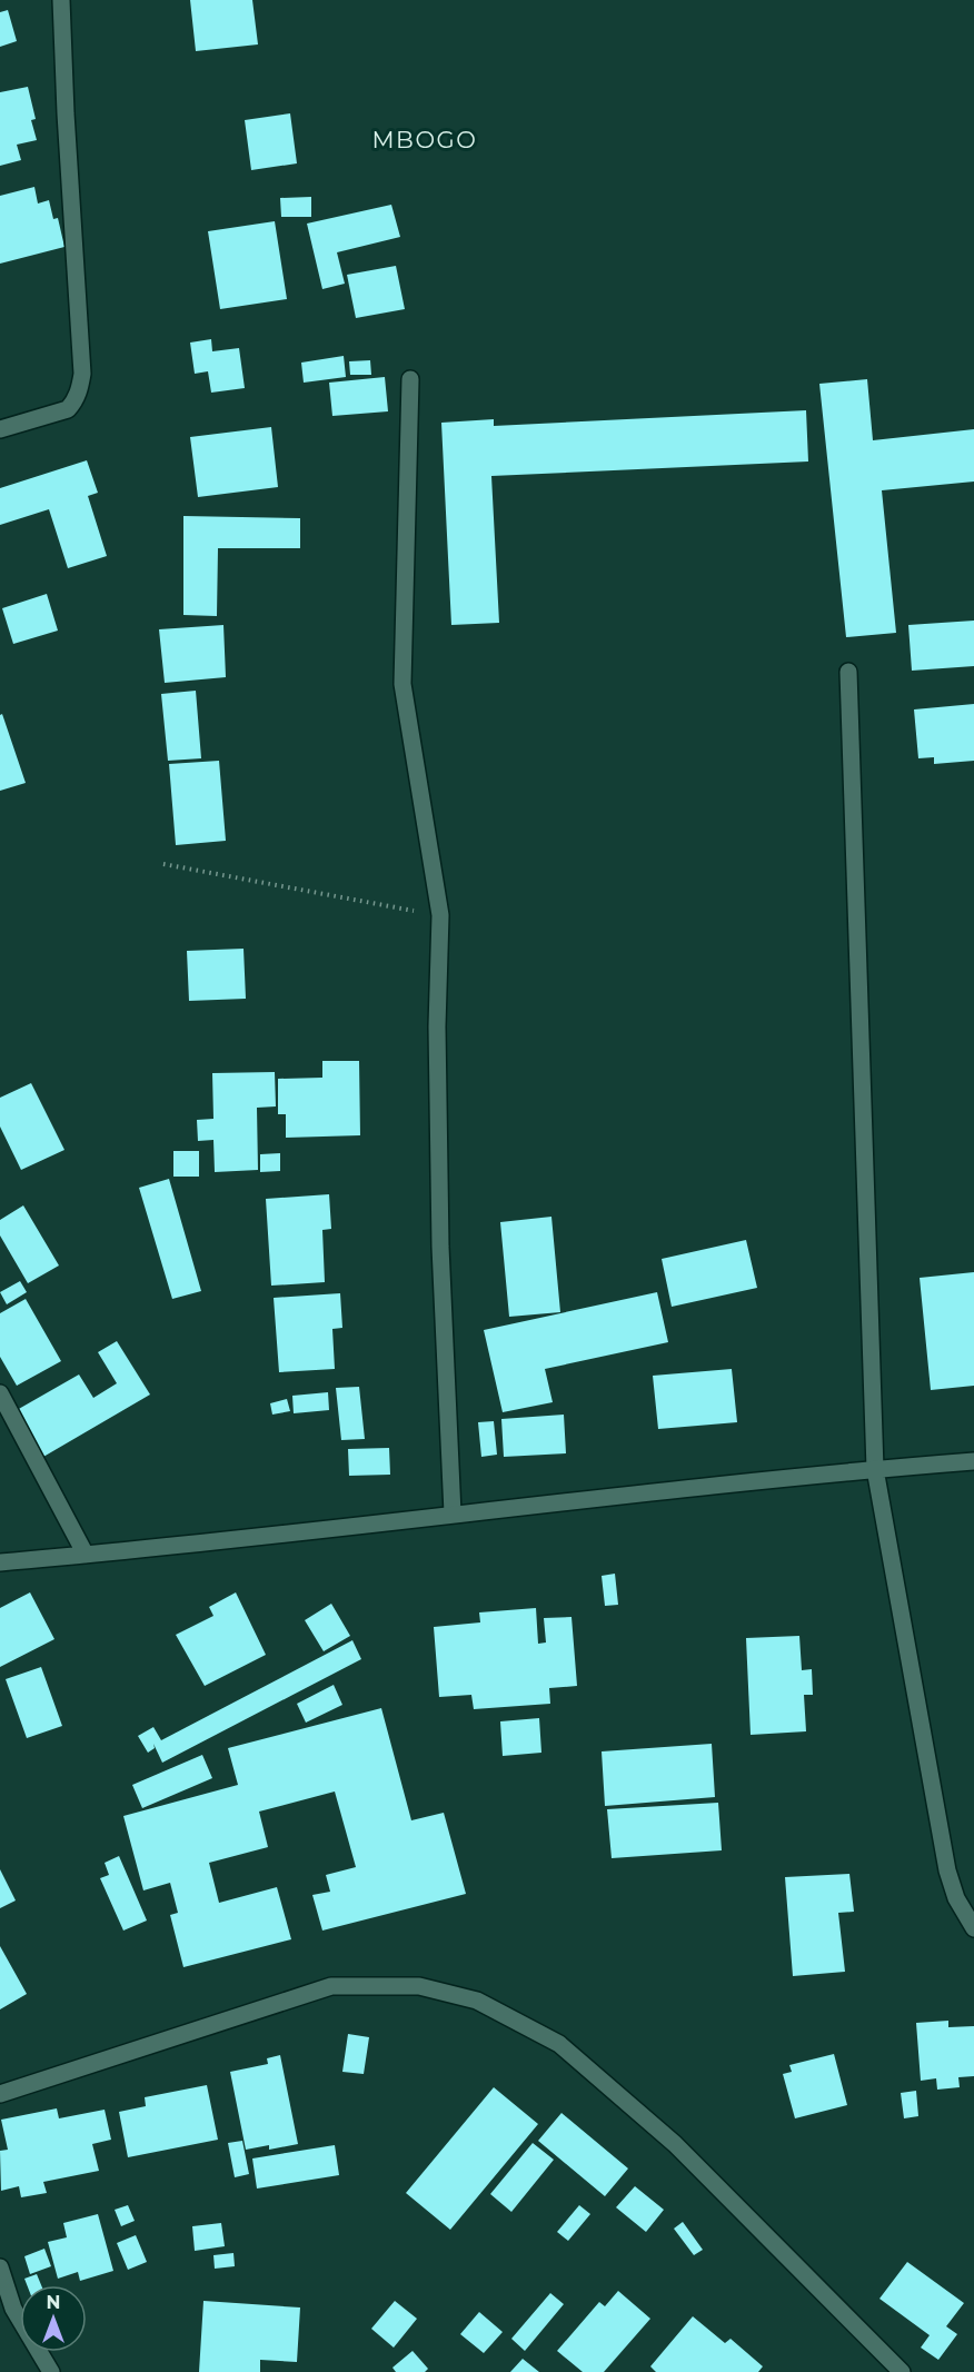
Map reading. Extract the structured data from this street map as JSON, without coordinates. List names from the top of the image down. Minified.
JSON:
{"districts":["MBOGO"],"north":"top"}
